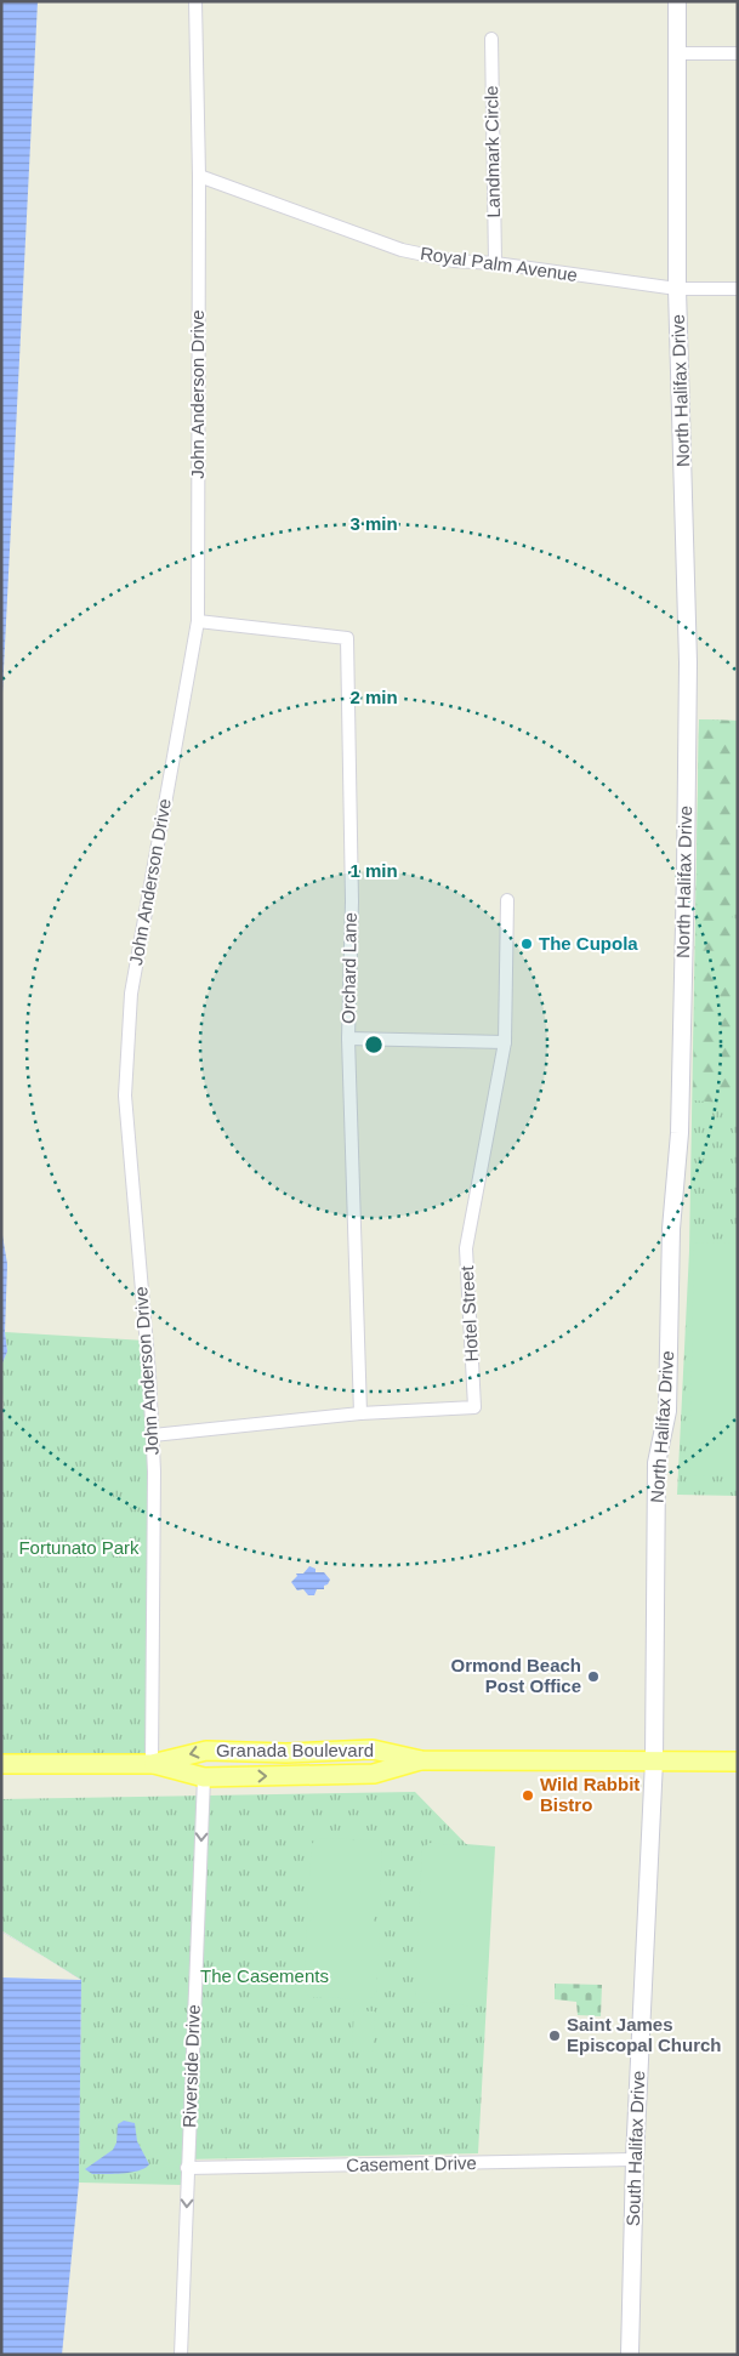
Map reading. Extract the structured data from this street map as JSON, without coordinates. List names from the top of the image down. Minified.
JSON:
{"streets":{"main road":["Granada Boulevard"],"street":["Landmark Circle","Royal Palm Avenue","North Halifax Drive","John Anderson Drive","Orchard Lane","Hotel Street","Riverside Drive","South Halifax Drive","Casement Drive"]},"crossings":[["Landmark Circle","Royal Palm Avenue"],["Royal Palm Avenue","North Halifax Drive"],["Royal Palm Avenue","John Anderson Drive"],["North Halifax Drive","South Halifax Drive"],["John Anderson Drive","Orchard Lane"],["John Anderson Drive","Hotel Street"],["John Anderson Drive","Granada Boulevard"],["Orchard Lane","Hotel Street"],["Granada Boulevard","Riverside Drive"],["Riverside Drive","Casement Drive"],["South Halifax Drive","Casement Drive"]],"one_way":["Riverside Drive"],"parks":["Fortunato Park","The Casements"],"places":["The Cupola","Ormond Beach Post Office","Wild Rabbit Bistro","Saint James Episcopal Church"],"rings":["3 min","2 min","1 min"]}
